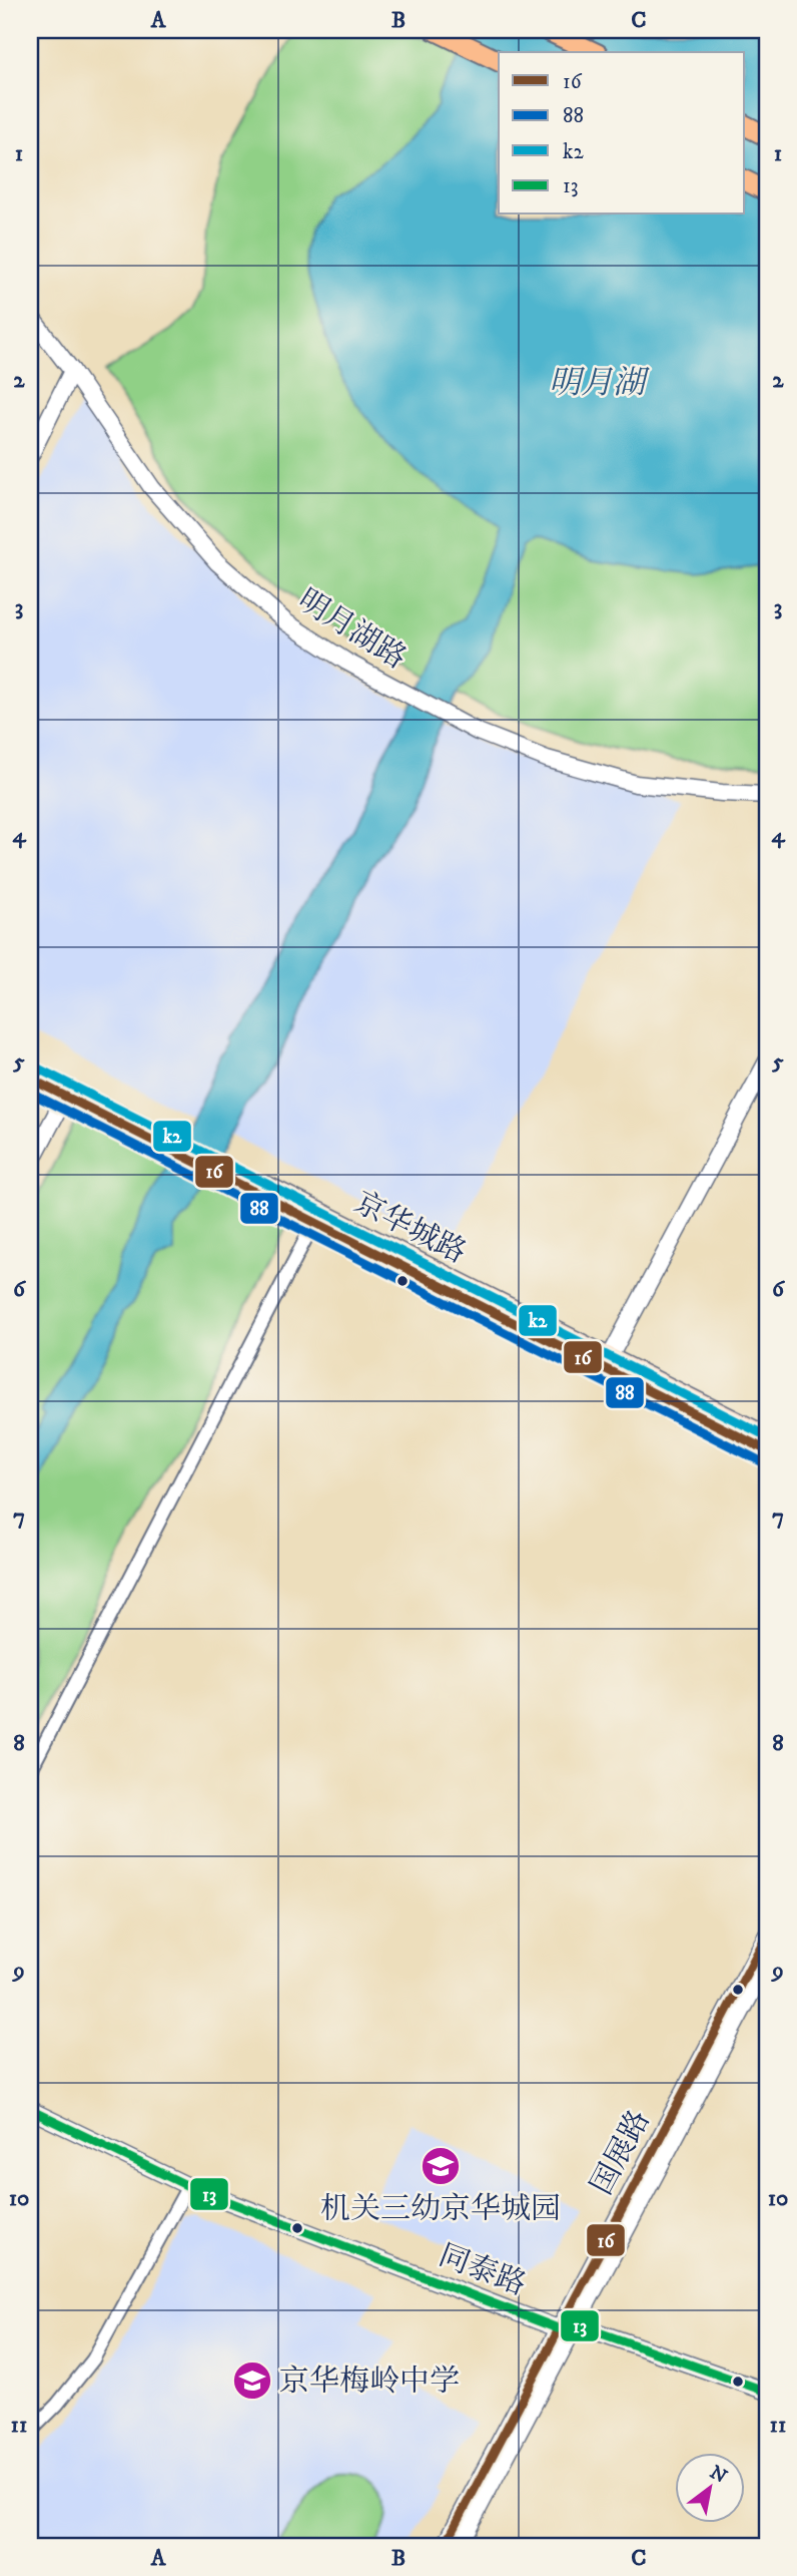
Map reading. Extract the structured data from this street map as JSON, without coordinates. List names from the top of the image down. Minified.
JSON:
{"streets":{"main road":["京华城路"],"street":["明月湖路","国展路","同泰路"]},"crossings":[["国展路","同泰路"]],"water":["明月湖"],"places":{"school or university":["机关三幼京华城园","京华梅岭中学"]},"lines":["transit line k2","transit line 16","transit line 88","transit line 13"],"legend":["16","88","k2","13"],"north":"top right","grid":{"columns":["A","B","C"],"rows":["1","2","3","4","5","6","7","8","9","10","11"]}}
